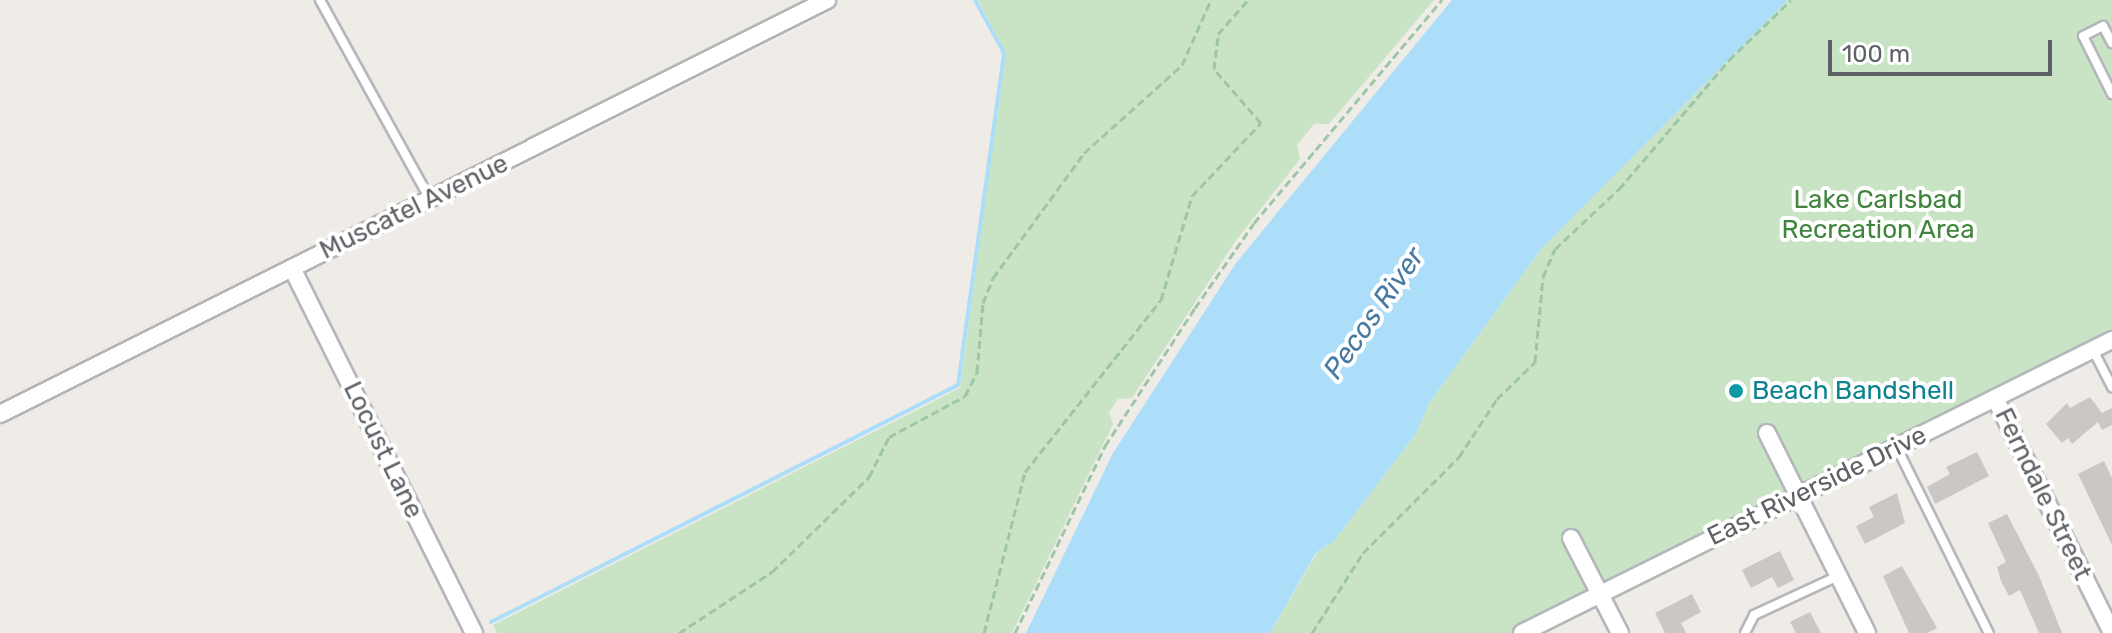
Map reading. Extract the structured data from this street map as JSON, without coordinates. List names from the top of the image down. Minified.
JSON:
{"streets":{"street":["Muscatel Avenue","Locust Lane","East Riverside Drive","Ferndale Street"]},"crossings":[["Muscatel Avenue","Locust Lane"],["East Riverside Drive","Ferndale Street"]],"water":["Pecos River"],"parks":["Lake Carlsbad Recreation Area"],"places":["Beach Bandshell"],"scale_bar":"100 m"}
